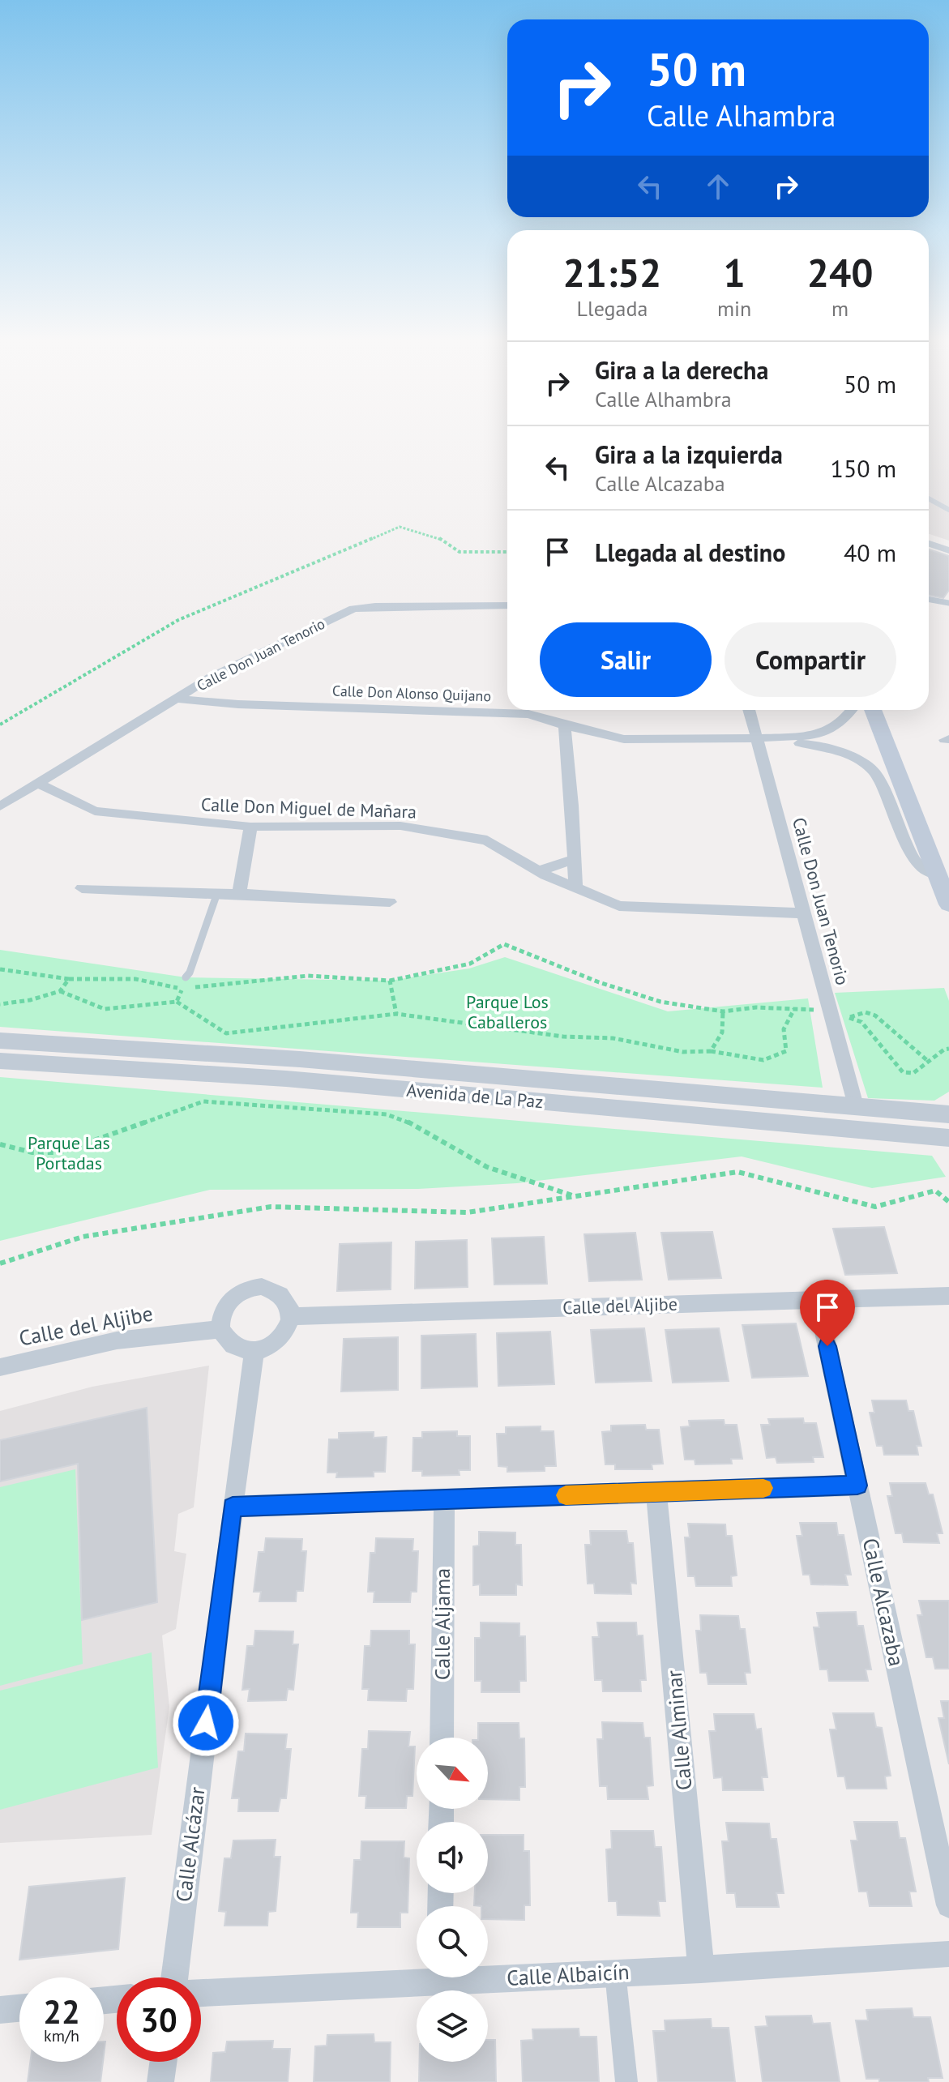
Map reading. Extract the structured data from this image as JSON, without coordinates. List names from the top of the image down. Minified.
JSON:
{"streets":{"street":["Calle Don Juan Tenorio","Calle Don Alonso Quijano","Calle Don Miguel de Mañara","Avenida de La Paz","Calle del Aljibe","Calle Alcazaba","Calle Aljama","Calle Alminar","Calle Alcázar","Calle Albaicín"]},"crossings":[["Calle Don Juan Tenorio","Calle Don Alonso Quijano"],["Calle Don Juan Tenorio","Calle Don Miguel de Mañara"],["Calle Don Juan Tenorio","Avenida de La Paz"],["Calle del Aljibe","Calle Alcazaba"],["Calle del Aljibe","Calle Alcázar"],["Calle Alminar","Calle Albaicín"]],"parks":["Parque Los Caballeros","Parque Las Portadas"],"north":"bottom right","page":{"turn":["50 m","Calle Alhambra"],"eta":["21:52","Llegada","1","min","240","m"],"list":[{"name":"Gira a la derecha","note":"Calle Alhambra","value":"50 m"},{"name":"Gira a la izquierda","note":"Calle Alcazaba","value":"150 m"},{"name":"Llegada al destino","value":"40 m"}],"buttons":["Salir","Compartir"],"speed":"22 km/h","limit":"30"}}
